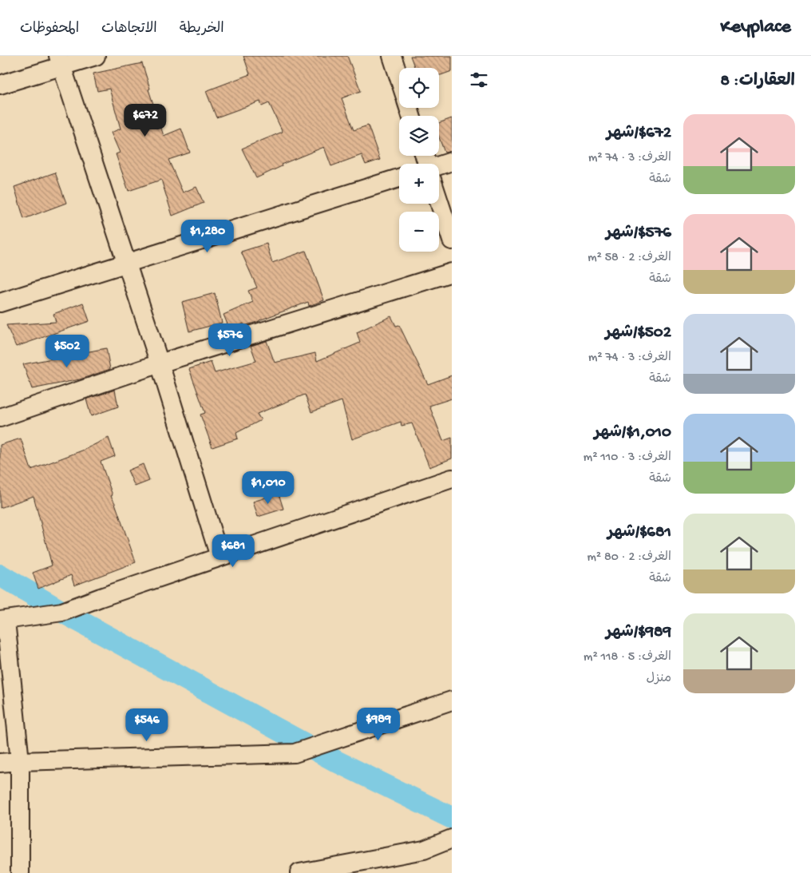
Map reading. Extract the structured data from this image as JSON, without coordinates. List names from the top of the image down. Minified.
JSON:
{"page":{"header":"Keyplace","nav":["الخريطة","الاتجاهات","المحفوظات"],"heading":"العقارات: 8","map_buttons":["+","−"],"list":[{"name":"$672/شهر","note":"الغرف: 3 · 74 m² · شقة"},{"name":"$576/شهر","note":"الغرف: 2 · 58 m² · شقة"},{"name":"$502/شهر","note":"الغرف: 3 · 74 m² · شقة"},{"name":"$1,010/شهر","note":"الغرف: 3 · 110 m² · شقة"},{"name":"$681/شهر","note":"الغرف: 2 · 80 m² · شقة"},{"name":"$989/شهر","note":"الغرف: 5 · 118 m² · منزل"}],"price":["$672","$1,280","$576","$502","$1,010","$681","$989","$546"]}}
